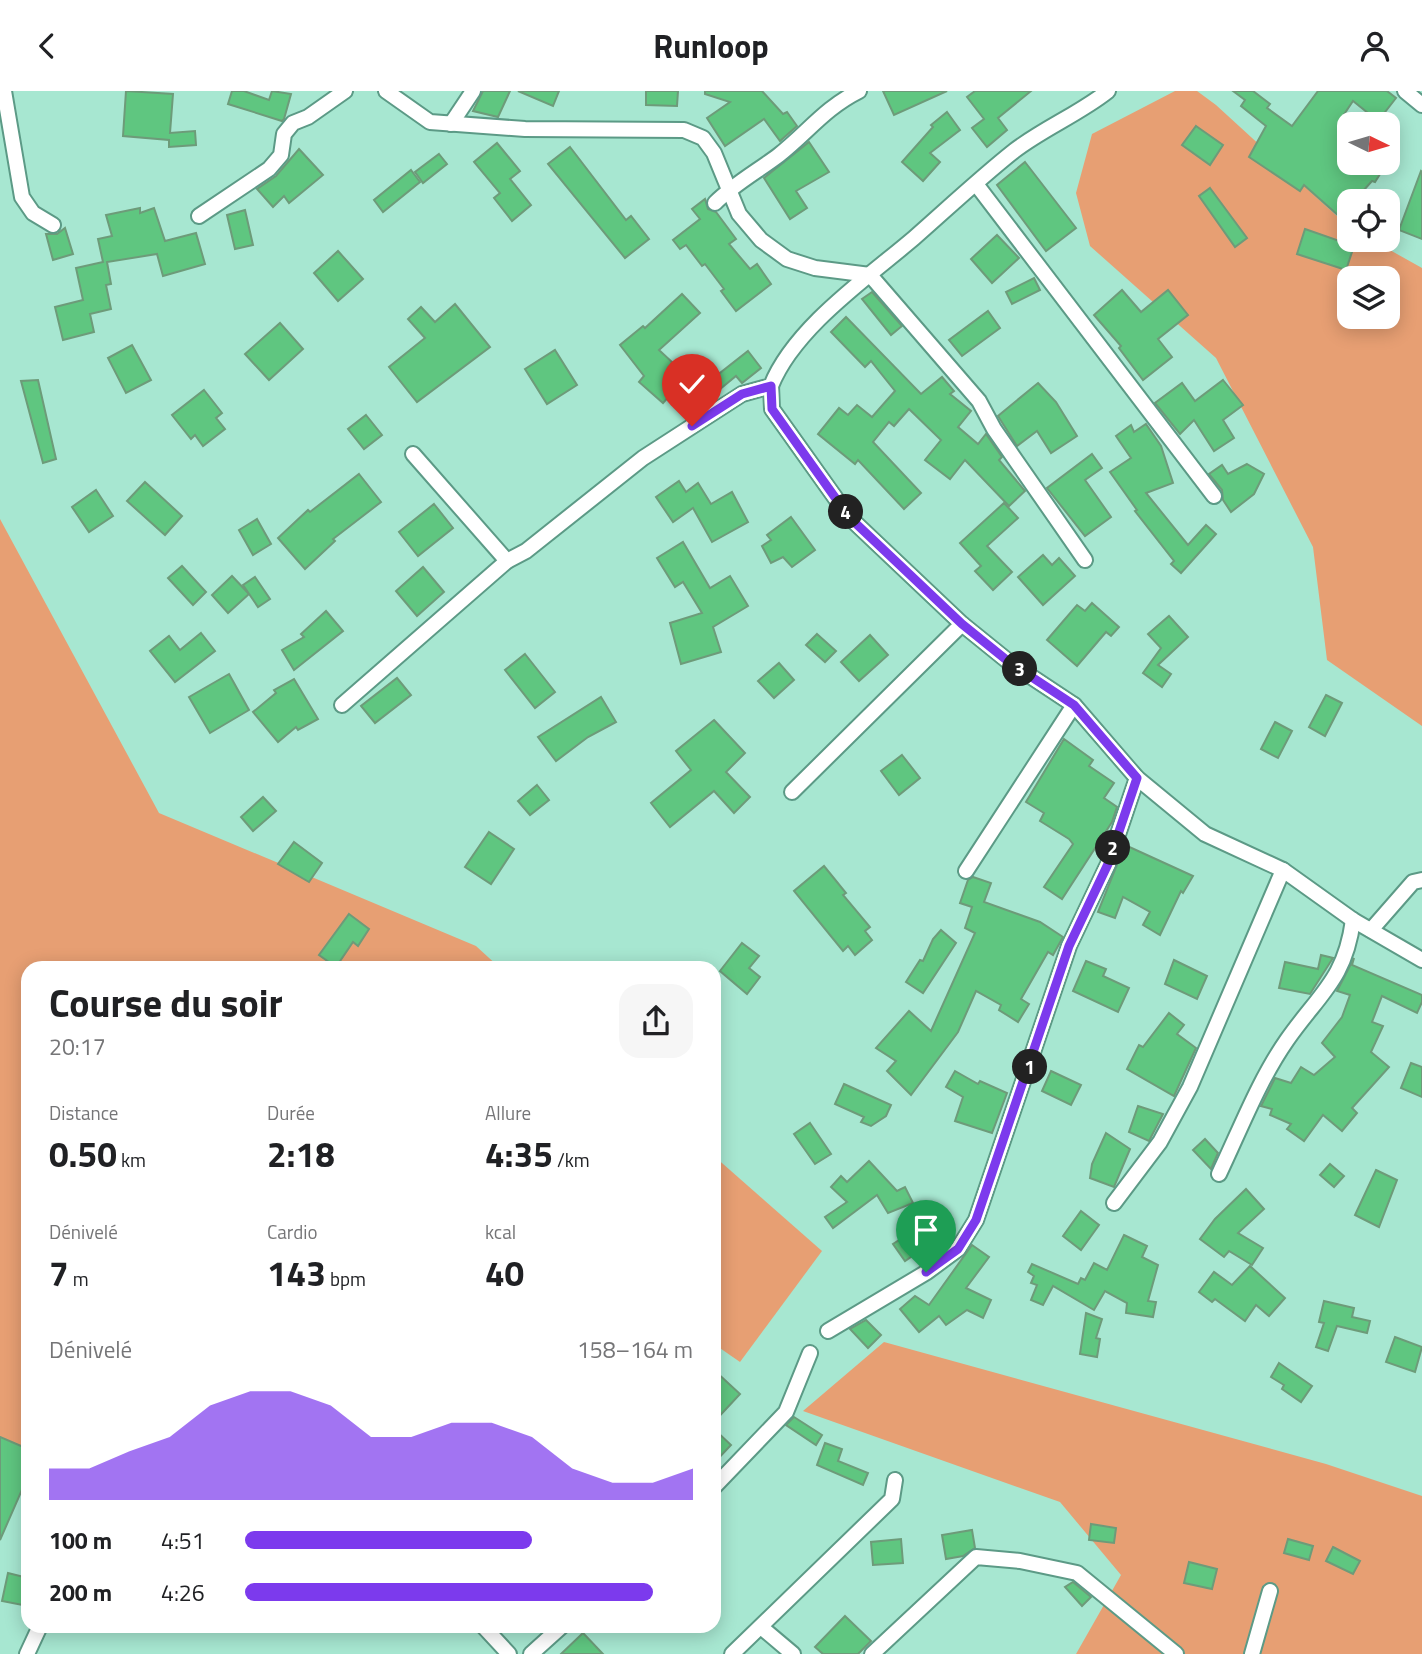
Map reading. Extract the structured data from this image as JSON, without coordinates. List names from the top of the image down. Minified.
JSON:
{"north":"right","page":{"header":"Runloop","pins":["4","3","2","1"],"heading":["Course du soir","20:17"],"stats":[["Distance","0.50 km"],["Durée","2:18"],["Allure","4:35 /km"],["Dénivelé","7 m"],["Cardio","143 bpm"],["kcal","40"]],"chart":["Dénivelé","158–164 m"],"list":[{"name":"100 m","note":"4:51"},{"name":"200 m","note":"4:26"}]}}
